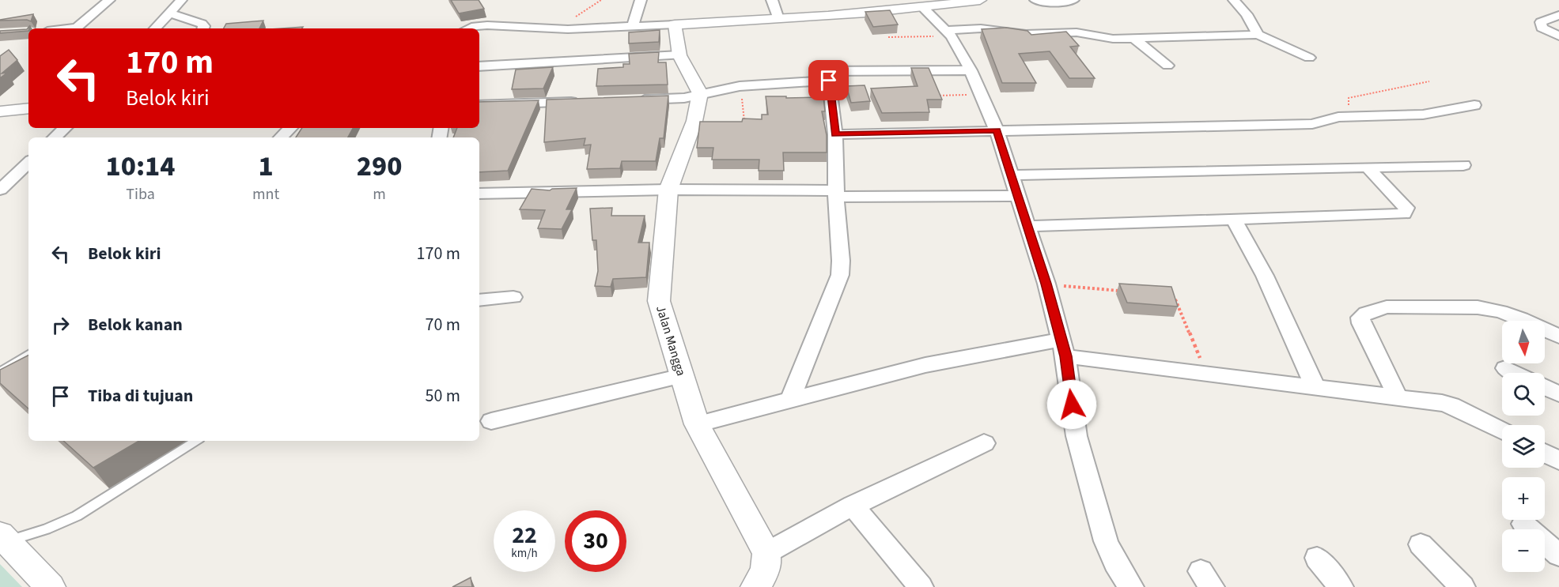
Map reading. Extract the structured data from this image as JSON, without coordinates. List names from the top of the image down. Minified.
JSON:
{"streets":{"street":["Jalan Mangga"]},"north":"bottom","page":{"turn":["170 m","Belok kiri"],"eta":["10:14","Tiba","1","mnt","290","m"],"list":[{"name":"Belok kiri","value":"170 m"},{"name":"Belok kanan","value":"70 m"},{"name":"Tiba di tujuan","value":"50 m"}],"map_buttons":["+","−"],"speed":"22 km/h","limit":"30"}}
